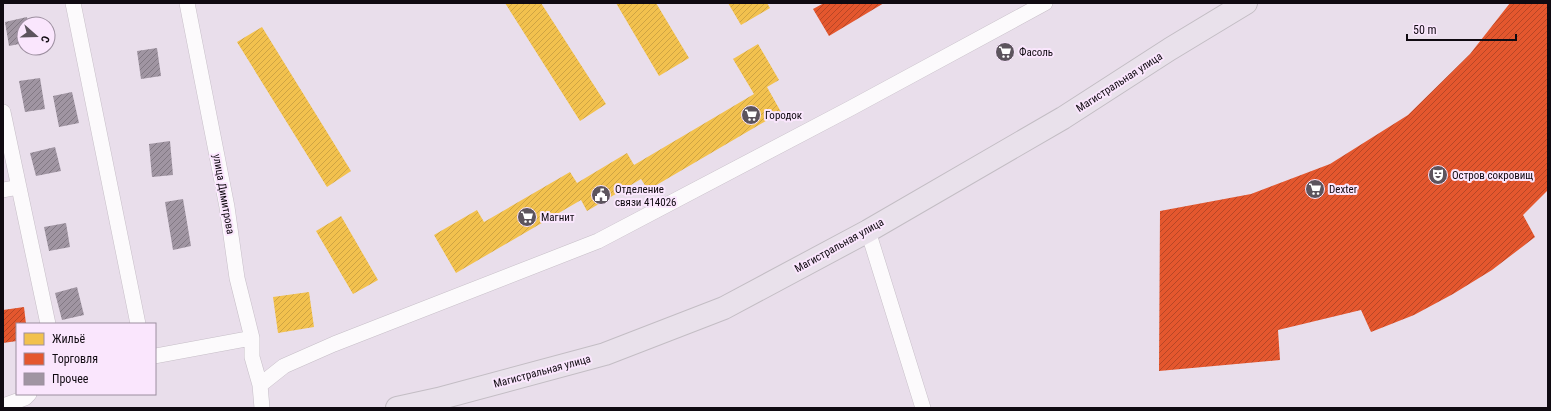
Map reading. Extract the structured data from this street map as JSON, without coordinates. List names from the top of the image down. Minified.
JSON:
{"streets":{"highway":["Магистральная улица"],"street":["улица Димитрова"]},"places":{"supermarket":["Фасоль","Городок","Dexter","Магнит"],"theatre":["Остров сокровищ"],"public building":["Отделение связи 414026"]},"legend":["Жильё","Торговля","Прочее"],"scale_bar":"50 m","north":"right"}
